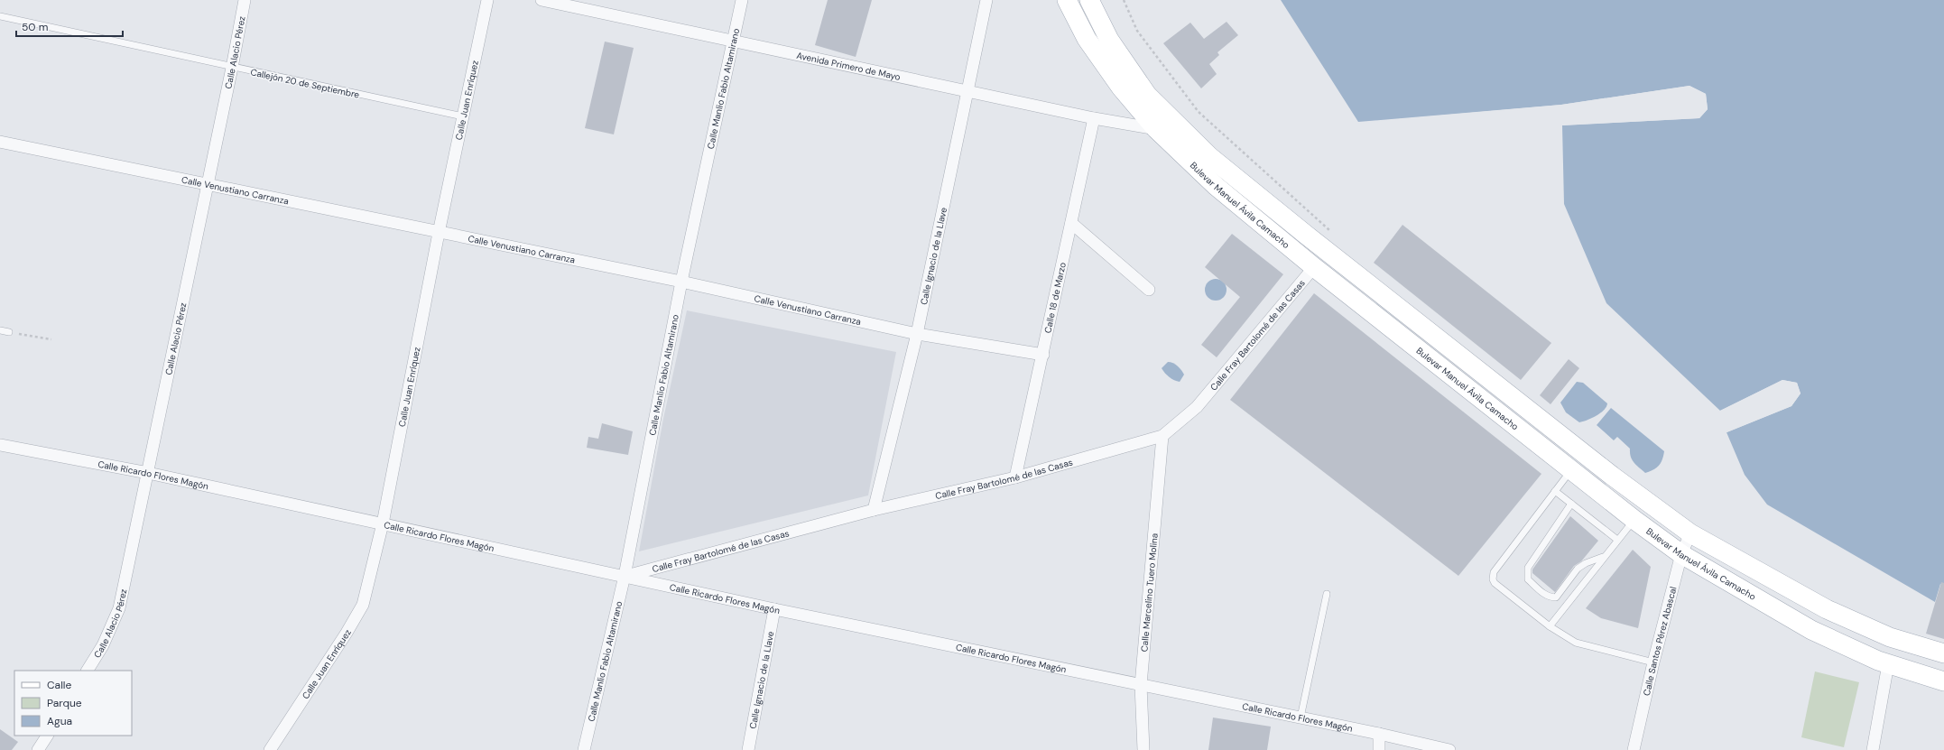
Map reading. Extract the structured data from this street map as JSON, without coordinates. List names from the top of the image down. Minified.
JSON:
{"streets":{"main road":["Bulevar Manuel Ávila Camacho"],"street":["Calle Alacio Pérez","Avenida Primero de Mayo","Calle Manlio Fabio Altamirano","Calle Juan Enríquez","Calle Venustiano Carranza","Calle Ignacio de la Llave","Calle 18 de Marzo","Calle Fray Bartolomé de las Casas","Calle Ricardo Flores Magón","Calle Marcelino Tuero Molina","Calle Santos Pérez Abascal"],"lane":["Callejón 20 de Septiembre"]},"crossings":[["Calle Alacio Pérez","Callejón 20 de Septiembre"],["Calle Alacio Pérez","Calle Venustiano Carranza"],["Calle Alacio Pérez","Calle Ricardo Flores Magón"],["Avenida Primero de Mayo","Calle Manlio Fabio Altamirano"],["Avenida Primero de Mayo","Bulevar Manuel Ávila Camacho"],["Avenida Primero de Mayo","Calle Ignacio de la Llave"],["Avenida Primero de Mayo","Calle 18 de Marzo"],["Callejón 20 de Septiembre","Calle Juan Enríquez"],["Calle Manlio Fabio Altamirano","Calle Venustiano Carranza"],["Calle Manlio Fabio Altamirano","Calle Fray Bartolomé de las Casas"],["Calle Manlio Fabio Altamirano","Calle Ricardo Flores Magón"],["Calle Juan Enríquez","Calle Venustiano Carranza"],["Calle Juan Enríquez","Calle Ricardo Flores Magón"],["Calle Venustiano Carranza","Calle Ignacio de la Llave"],["Calle Venustiano Carranza","Calle 18 de Marzo"],["Bulevar Manuel Ávila Camacho","Calle Fray Bartolomé de las Casas"],["Bulevar Manuel Ávila Camacho","Calle Santos Pérez Abascal"],["Calle Ignacio de la Llave","Calle Fray Bartolomé de las Casas"],["Calle Ignacio de la Llave","Calle Ricardo Flores Magón"],["Calle 18 de Marzo","Calle Fray Bartolomé de las Casas"],["Calle Fray Bartolomé de las Casas","Calle Ricardo Flores Magón"],["Calle Fray Bartolomé de las Casas","Calle Marcelino Tuero Molina"],["Calle Ricardo Flores Magón","Calle Marcelino Tuero Molina"]],"legend":["Calle","Parque","Agua"],"scale_bar":"50 m"}
